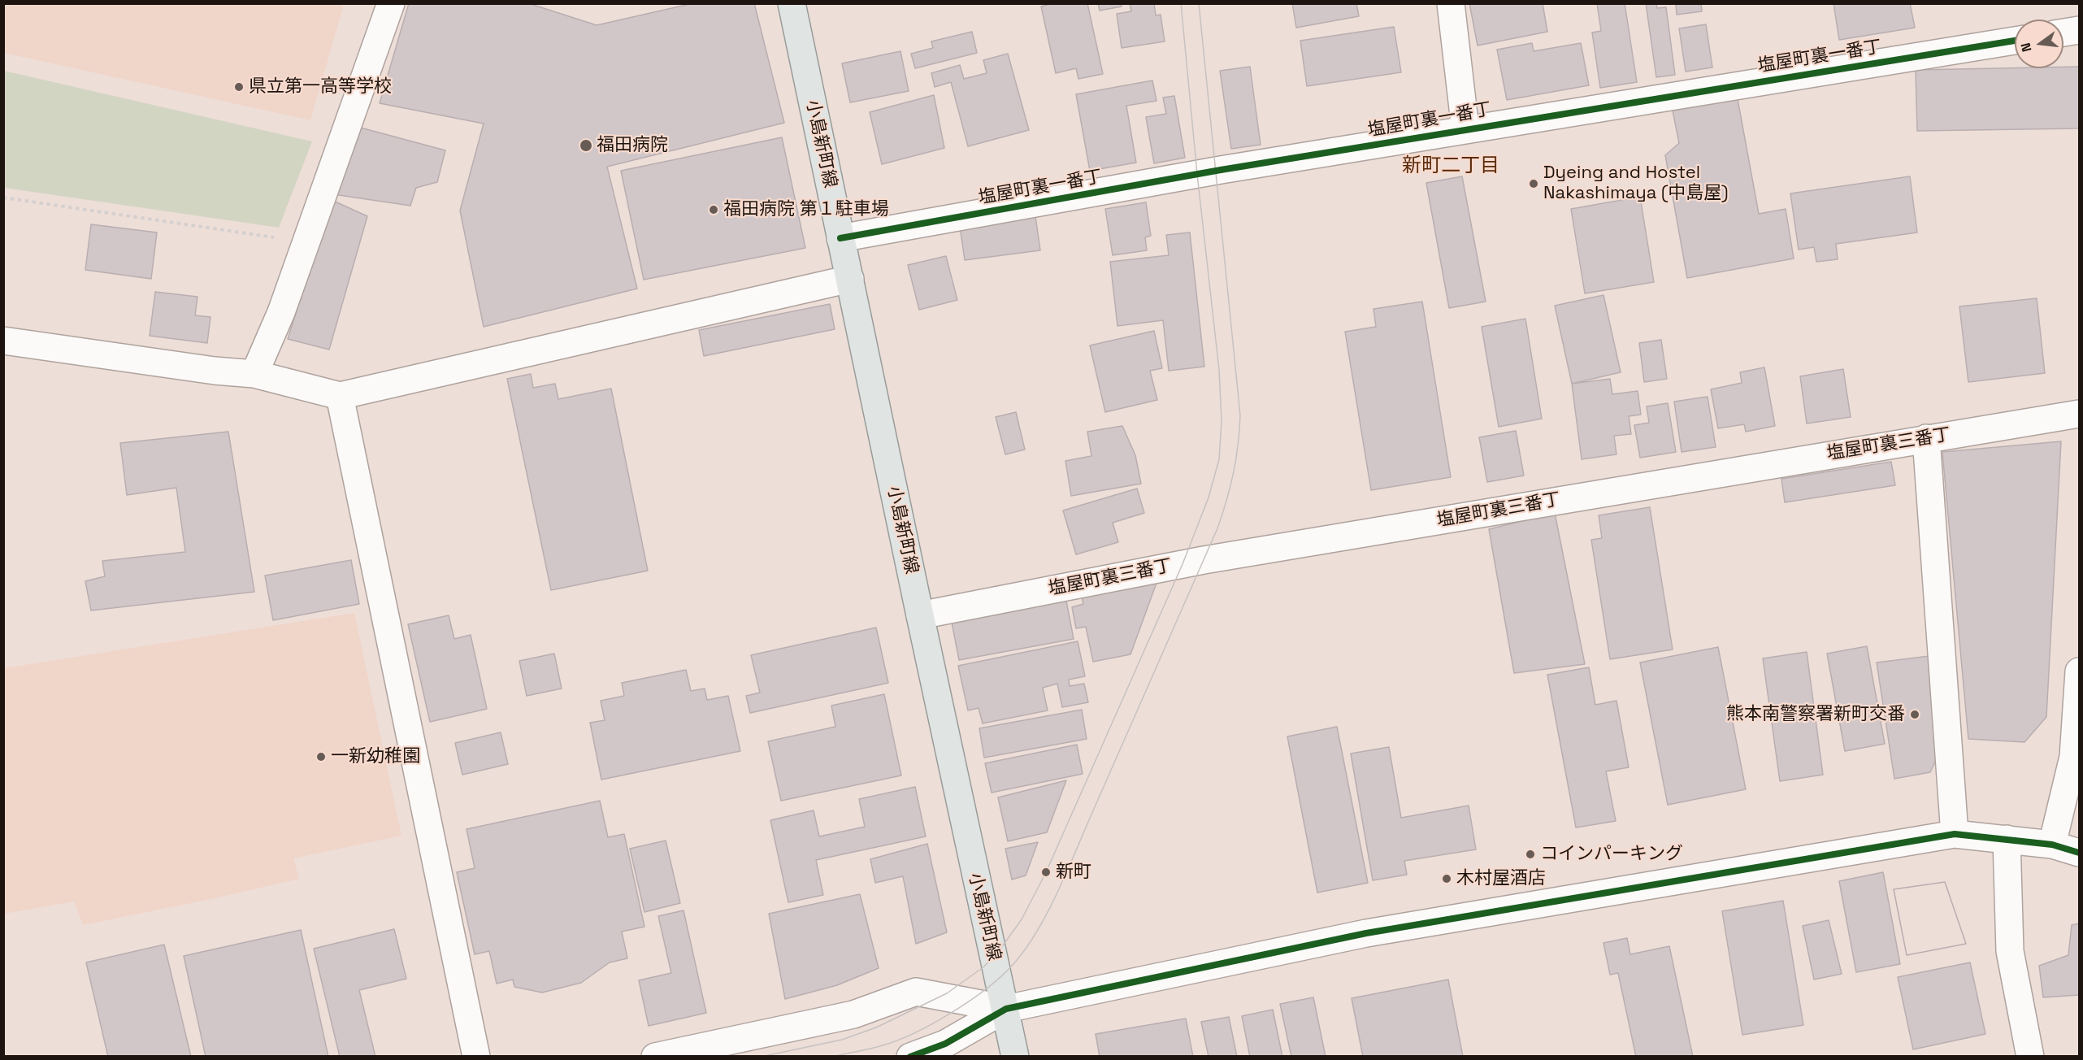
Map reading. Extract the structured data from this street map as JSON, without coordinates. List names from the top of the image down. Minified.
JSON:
{"streets":{"main road":["小島新町線"],"street":["塩屋町裏一番丁","塩屋町裏三番丁"]},"crossings":[["塩屋町裏一番丁","小島新町線"],["小島新町線","塩屋町裏三番丁"]],"districts":["新町二丁目"],"places":["県立第一高等学校","福田病院","Dyeing and Hostel Nakashimaya (中島屋)","福田病院 第１駐車場","熊本南警察署新町交番","一新幼稚園","コインパーキング","新町","木村屋酒店"],"north":"left"}
